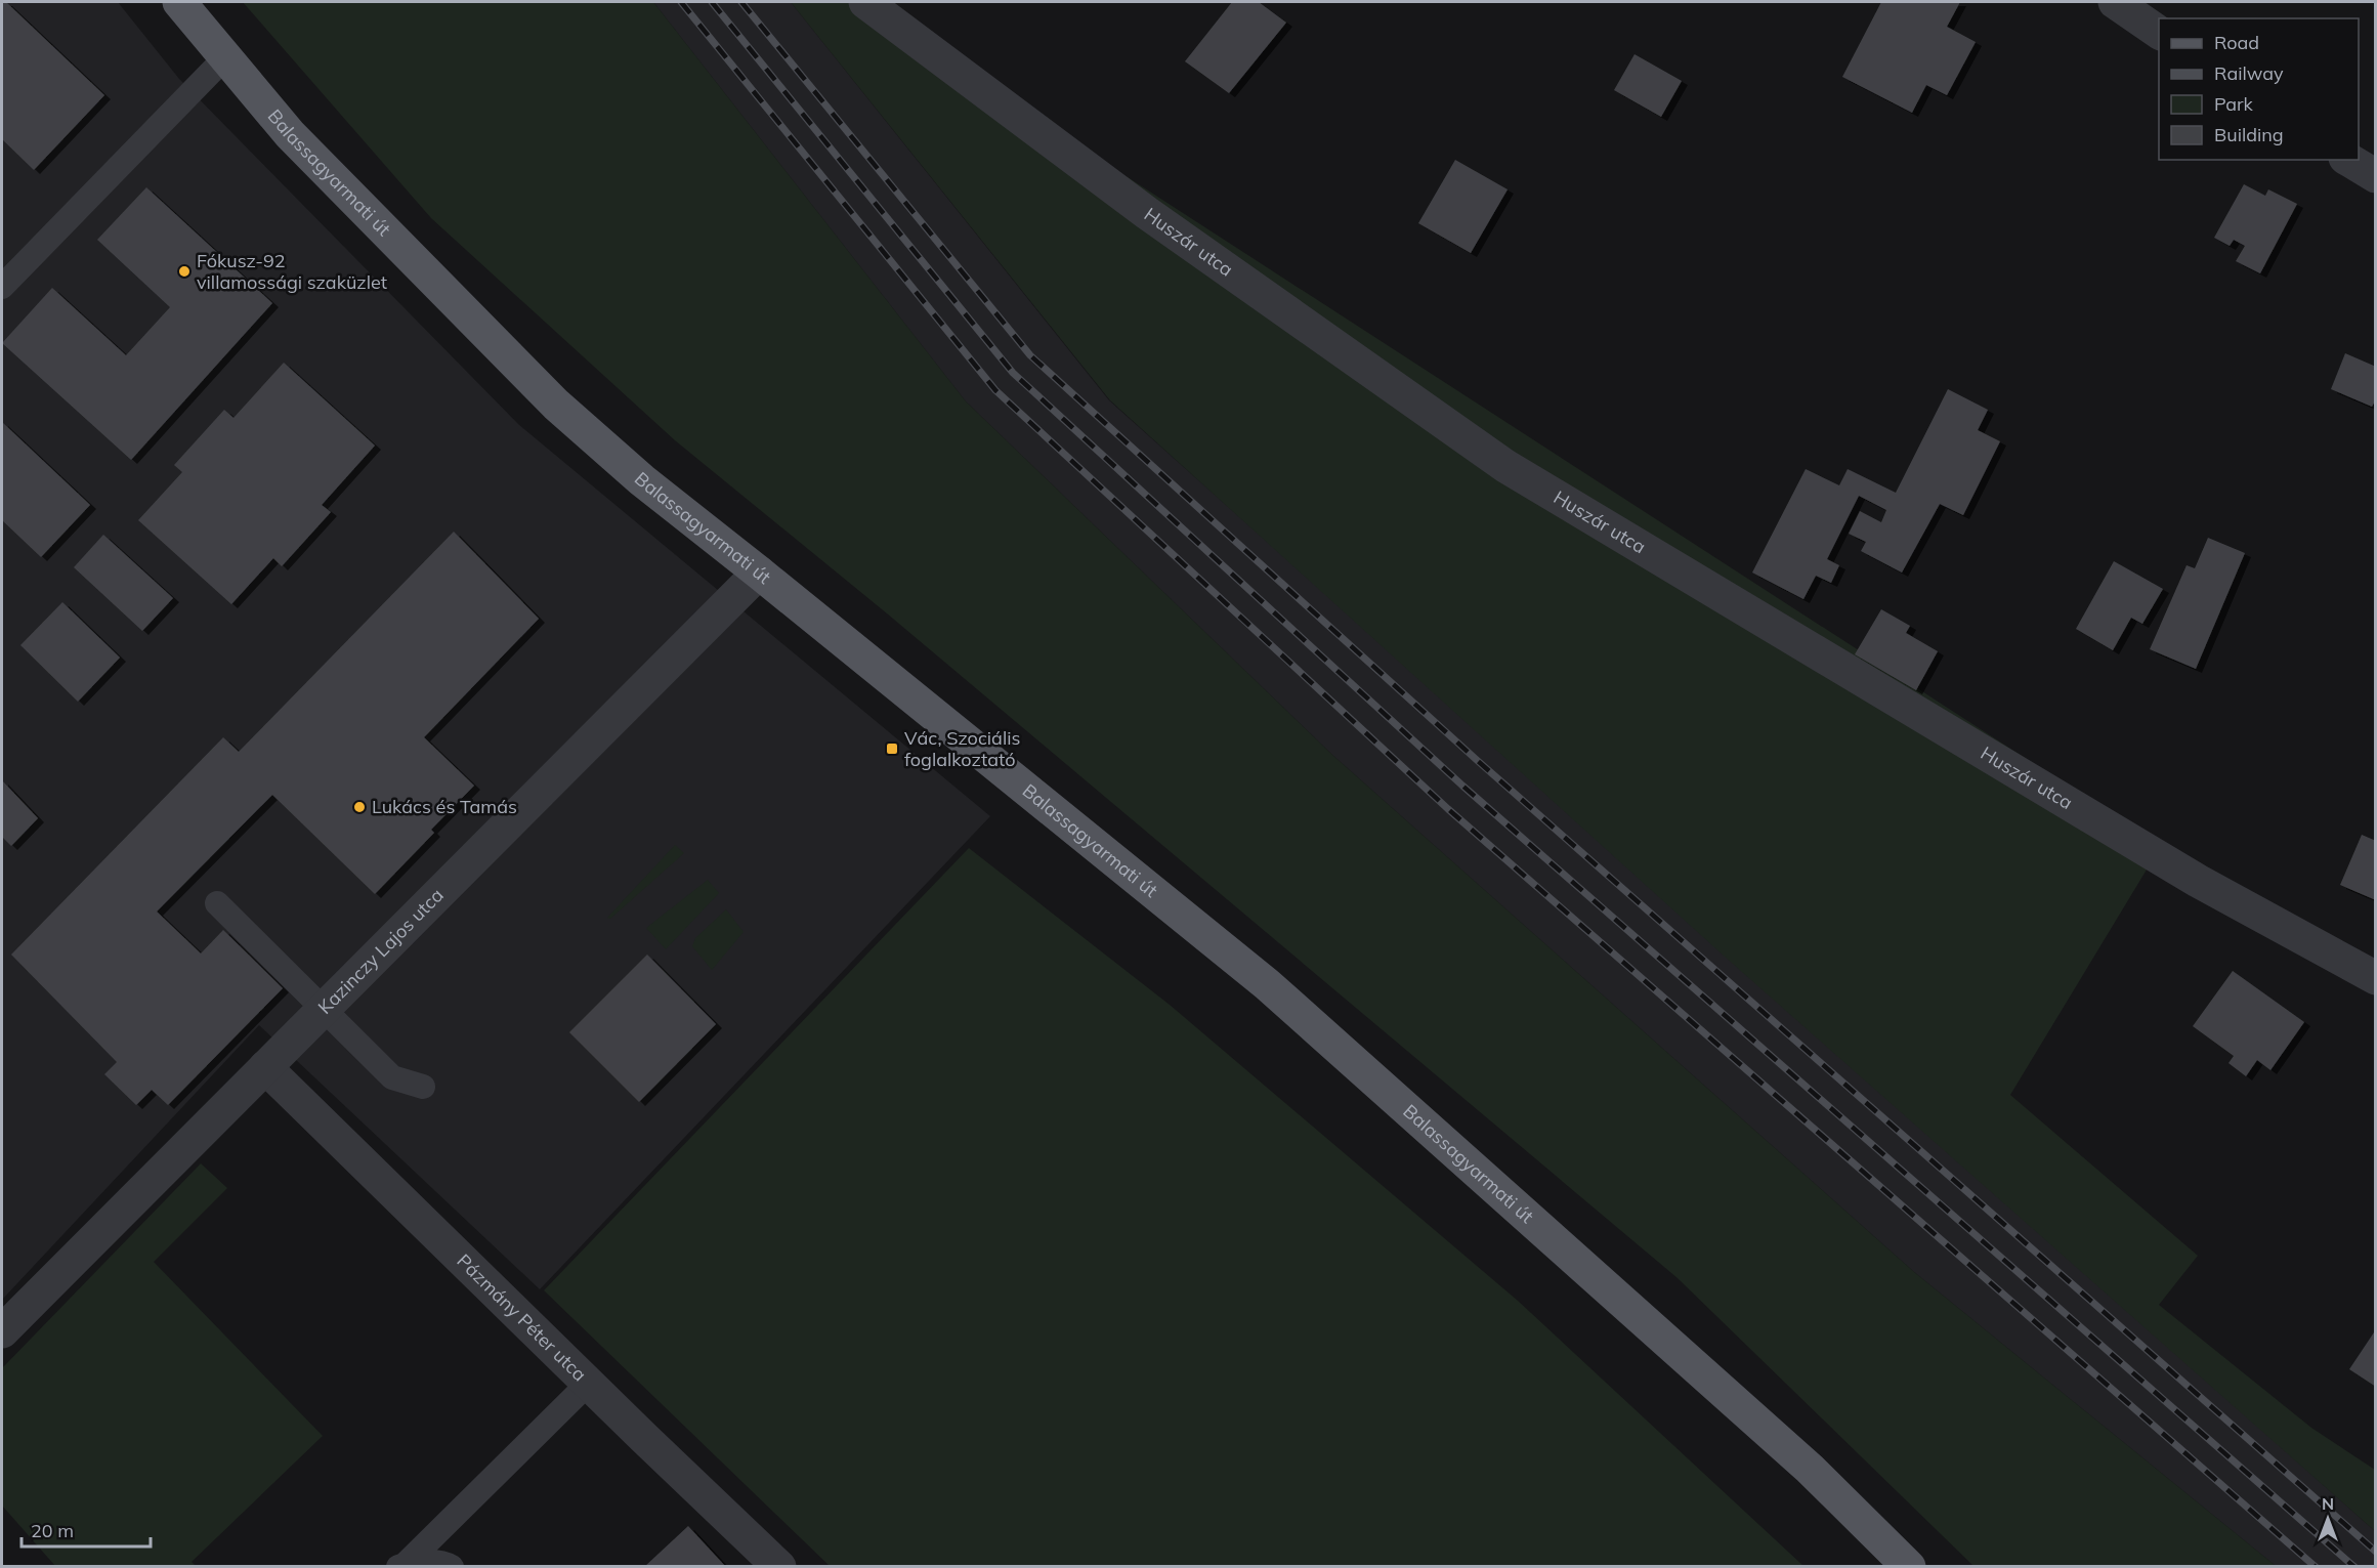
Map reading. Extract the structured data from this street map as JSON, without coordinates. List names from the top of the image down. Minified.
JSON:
{"streets":{"main road":["Balassagyarmati út"],"street":["Huszár utca","Kazinczy Lajos utca","Pázmány Péter utca"]},"crossings":[["Balassagyarmati út","Kazinczy Lajos utca"],["Kazinczy Lajos utca","Pázmány Péter utca"]],"places":{"other":["Fókusz-92 villamossági szaküzlet","Lukács és Tamás"],"transit":["Vác, Szociális foglalkoztató"]},"legend":["Road","Railway","Park","Building"],"scale_bar":"20 m","north":"top"}
